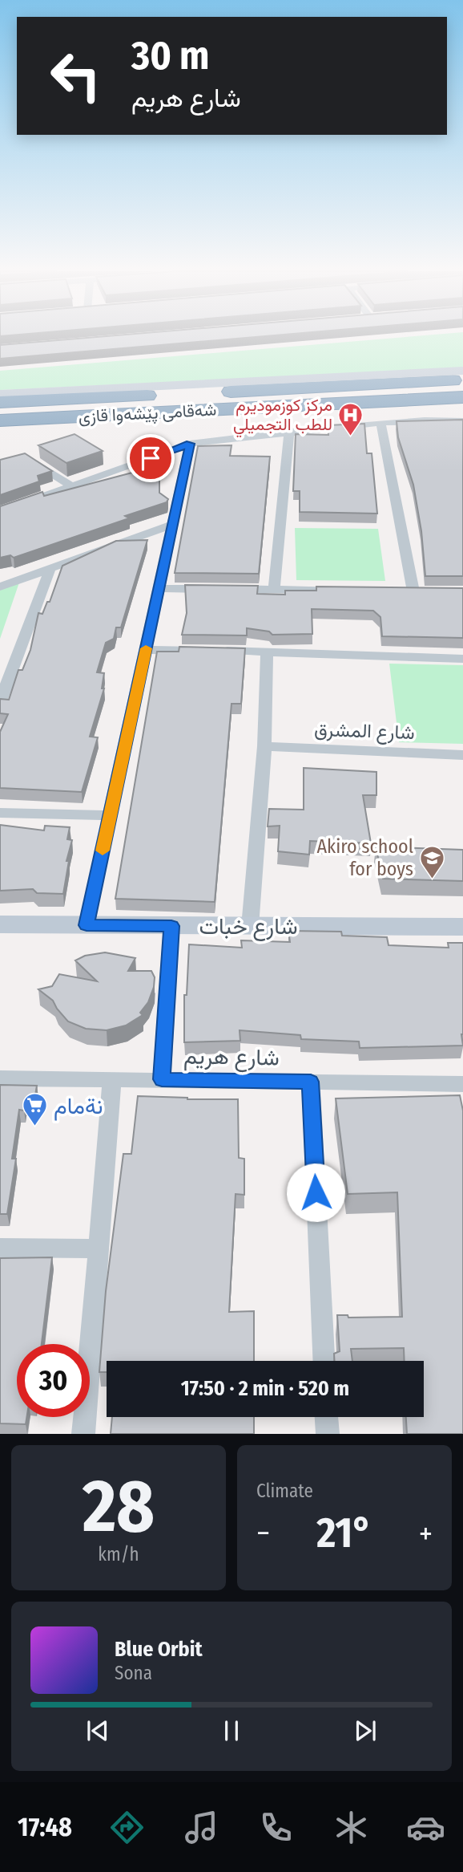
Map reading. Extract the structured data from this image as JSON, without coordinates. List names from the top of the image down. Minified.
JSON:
{"streets":{"highway":["شەقامی پێشەوا قازی"],"street":["شارع المشرق","شارع خبات","شارع هريم"]},"places":{"hospital":["مركز كوزموديرم للطب التجميلي"],"school or university":["Akiro school for boys"],"supermarket":["نةمام"]},"page":{"turn":["30 m","شارع هريم"],"limit":"30","trip":"17:50 · 2 min · 520 m","tile":[["28","km/h"],"Climate"],"heat":["−","21°","+"],"song":["Blue Orbit","Sona"],"tabs":"17:48"}}
